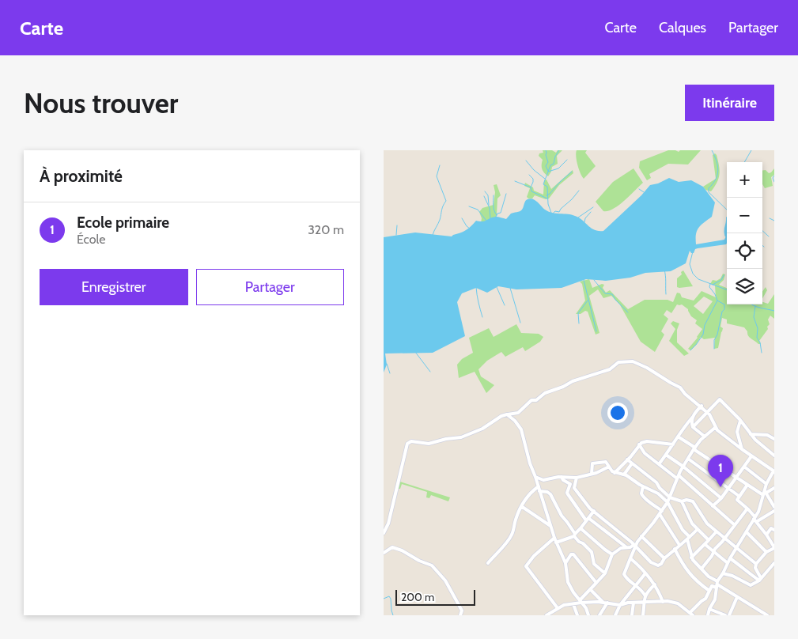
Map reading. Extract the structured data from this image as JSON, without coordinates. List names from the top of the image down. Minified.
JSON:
{"scale_bar":"200 m","page":{"header":"Carte","nav":["Carte","Calques","Partager"],"buttons":["Itinéraire",["Enregistrer","Partager"]],"title":"Nous trouver","heading":"À proximité","map_buttons":["+","−"],"list":[{"mark":"1","name":"Ecole primaire","note":"École","value":"320 m"}],"pins":"1","scale":"200 m"}}
